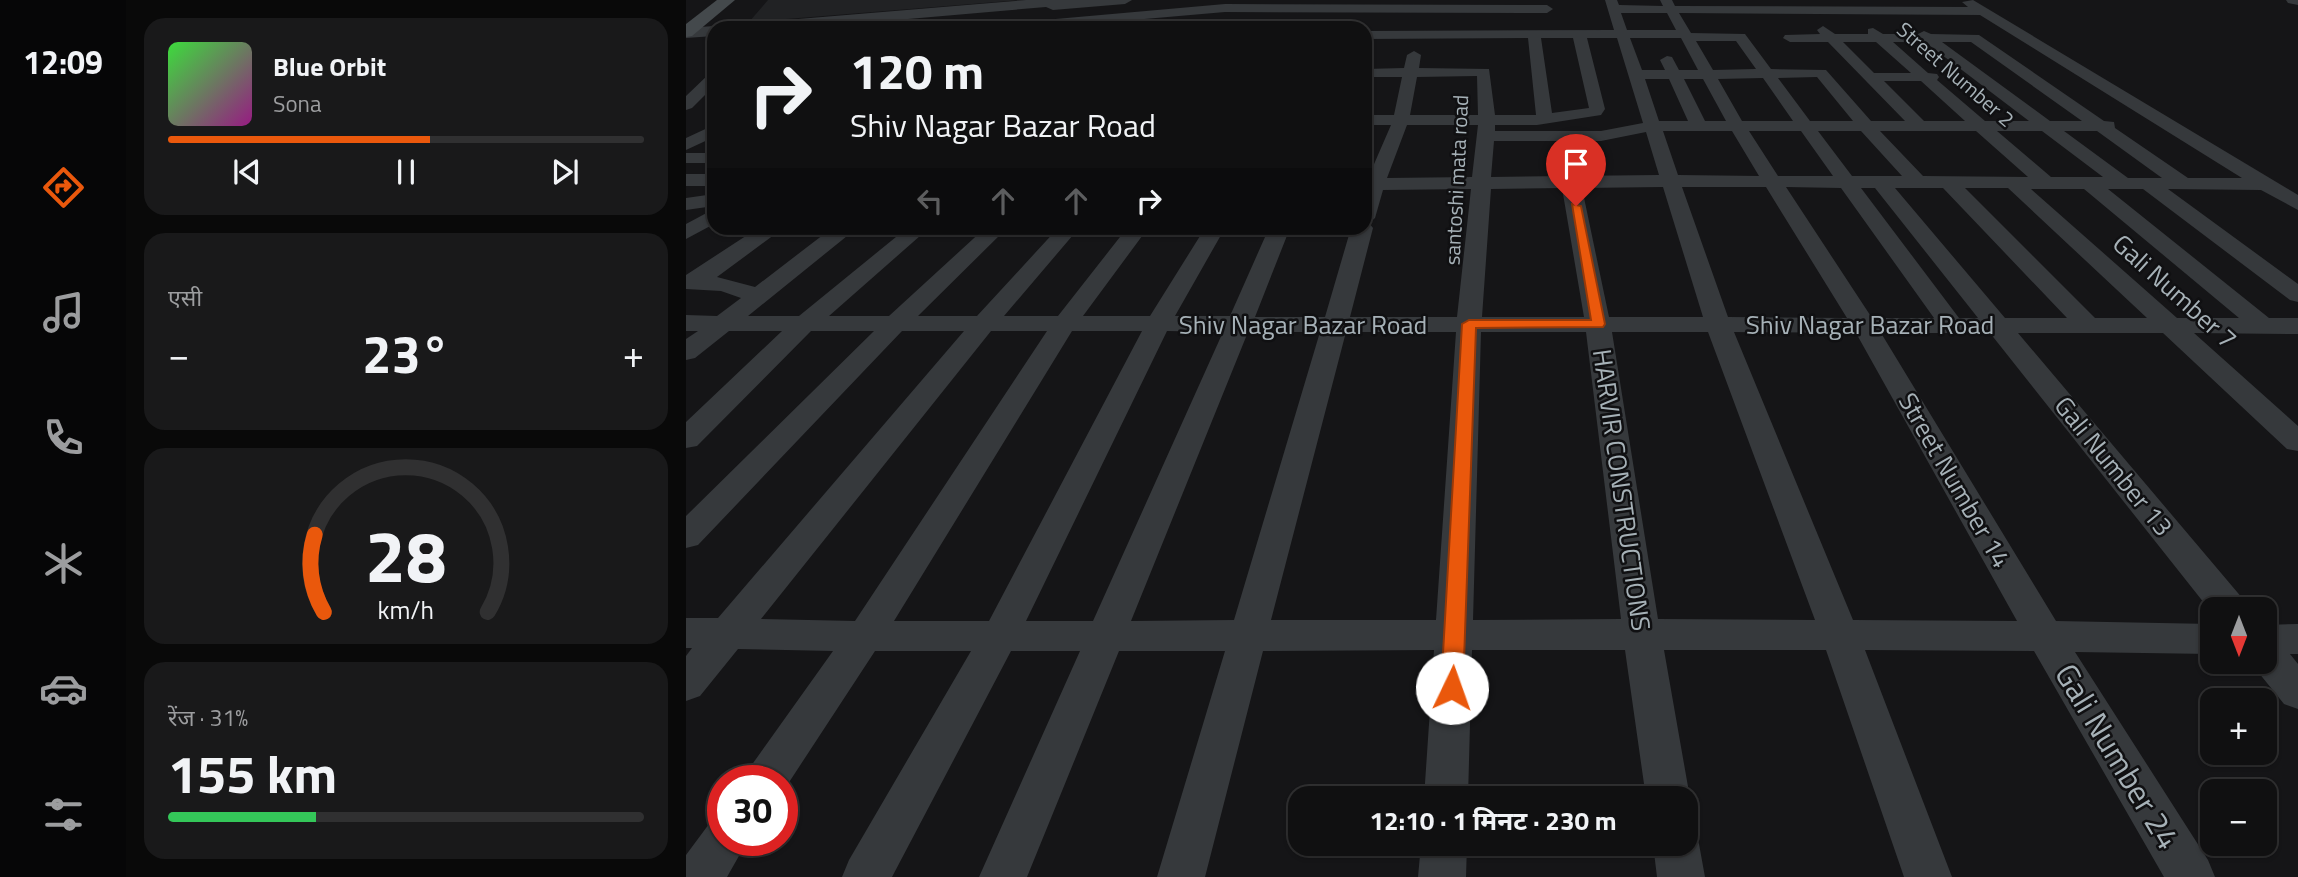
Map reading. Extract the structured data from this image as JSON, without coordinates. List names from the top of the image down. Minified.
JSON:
{"streets":{"street":["Street Number 2","santoshi mata road","Gali Number 7","Shiv Nagar Bazar Road","Gali Number 13","Street Number 14","HARVIR CONSTRUCTIONS","Gali Number 24"]},"crossings":[["santoshi mata road","Shiv Nagar Bazar Road"],["Gali Number 7","Shiv Nagar Bazar Road"],["Shiv Nagar Bazar Road","Gali Number 13"],["Shiv Nagar Bazar Road","Street Number 14"],["Shiv Nagar Bazar Road","HARVIR CONSTRUCTIONS"],["Street Number 14","Gali Number 24"]],"north":"bottom","page":{"tabs":"12:09","turn":["120 m","Shiv Nagar Bazar Road"],"song":["Blue Orbit","Sona"],"tile":["एसी",["रेंज · 31%","155 km"]],"heat":["−","23°","+"],"map_buttons":["+","−"],"limit":"30","trip":"12:10 · 1 मिनट · 230 m","gauge":["28","km/h"]}}
